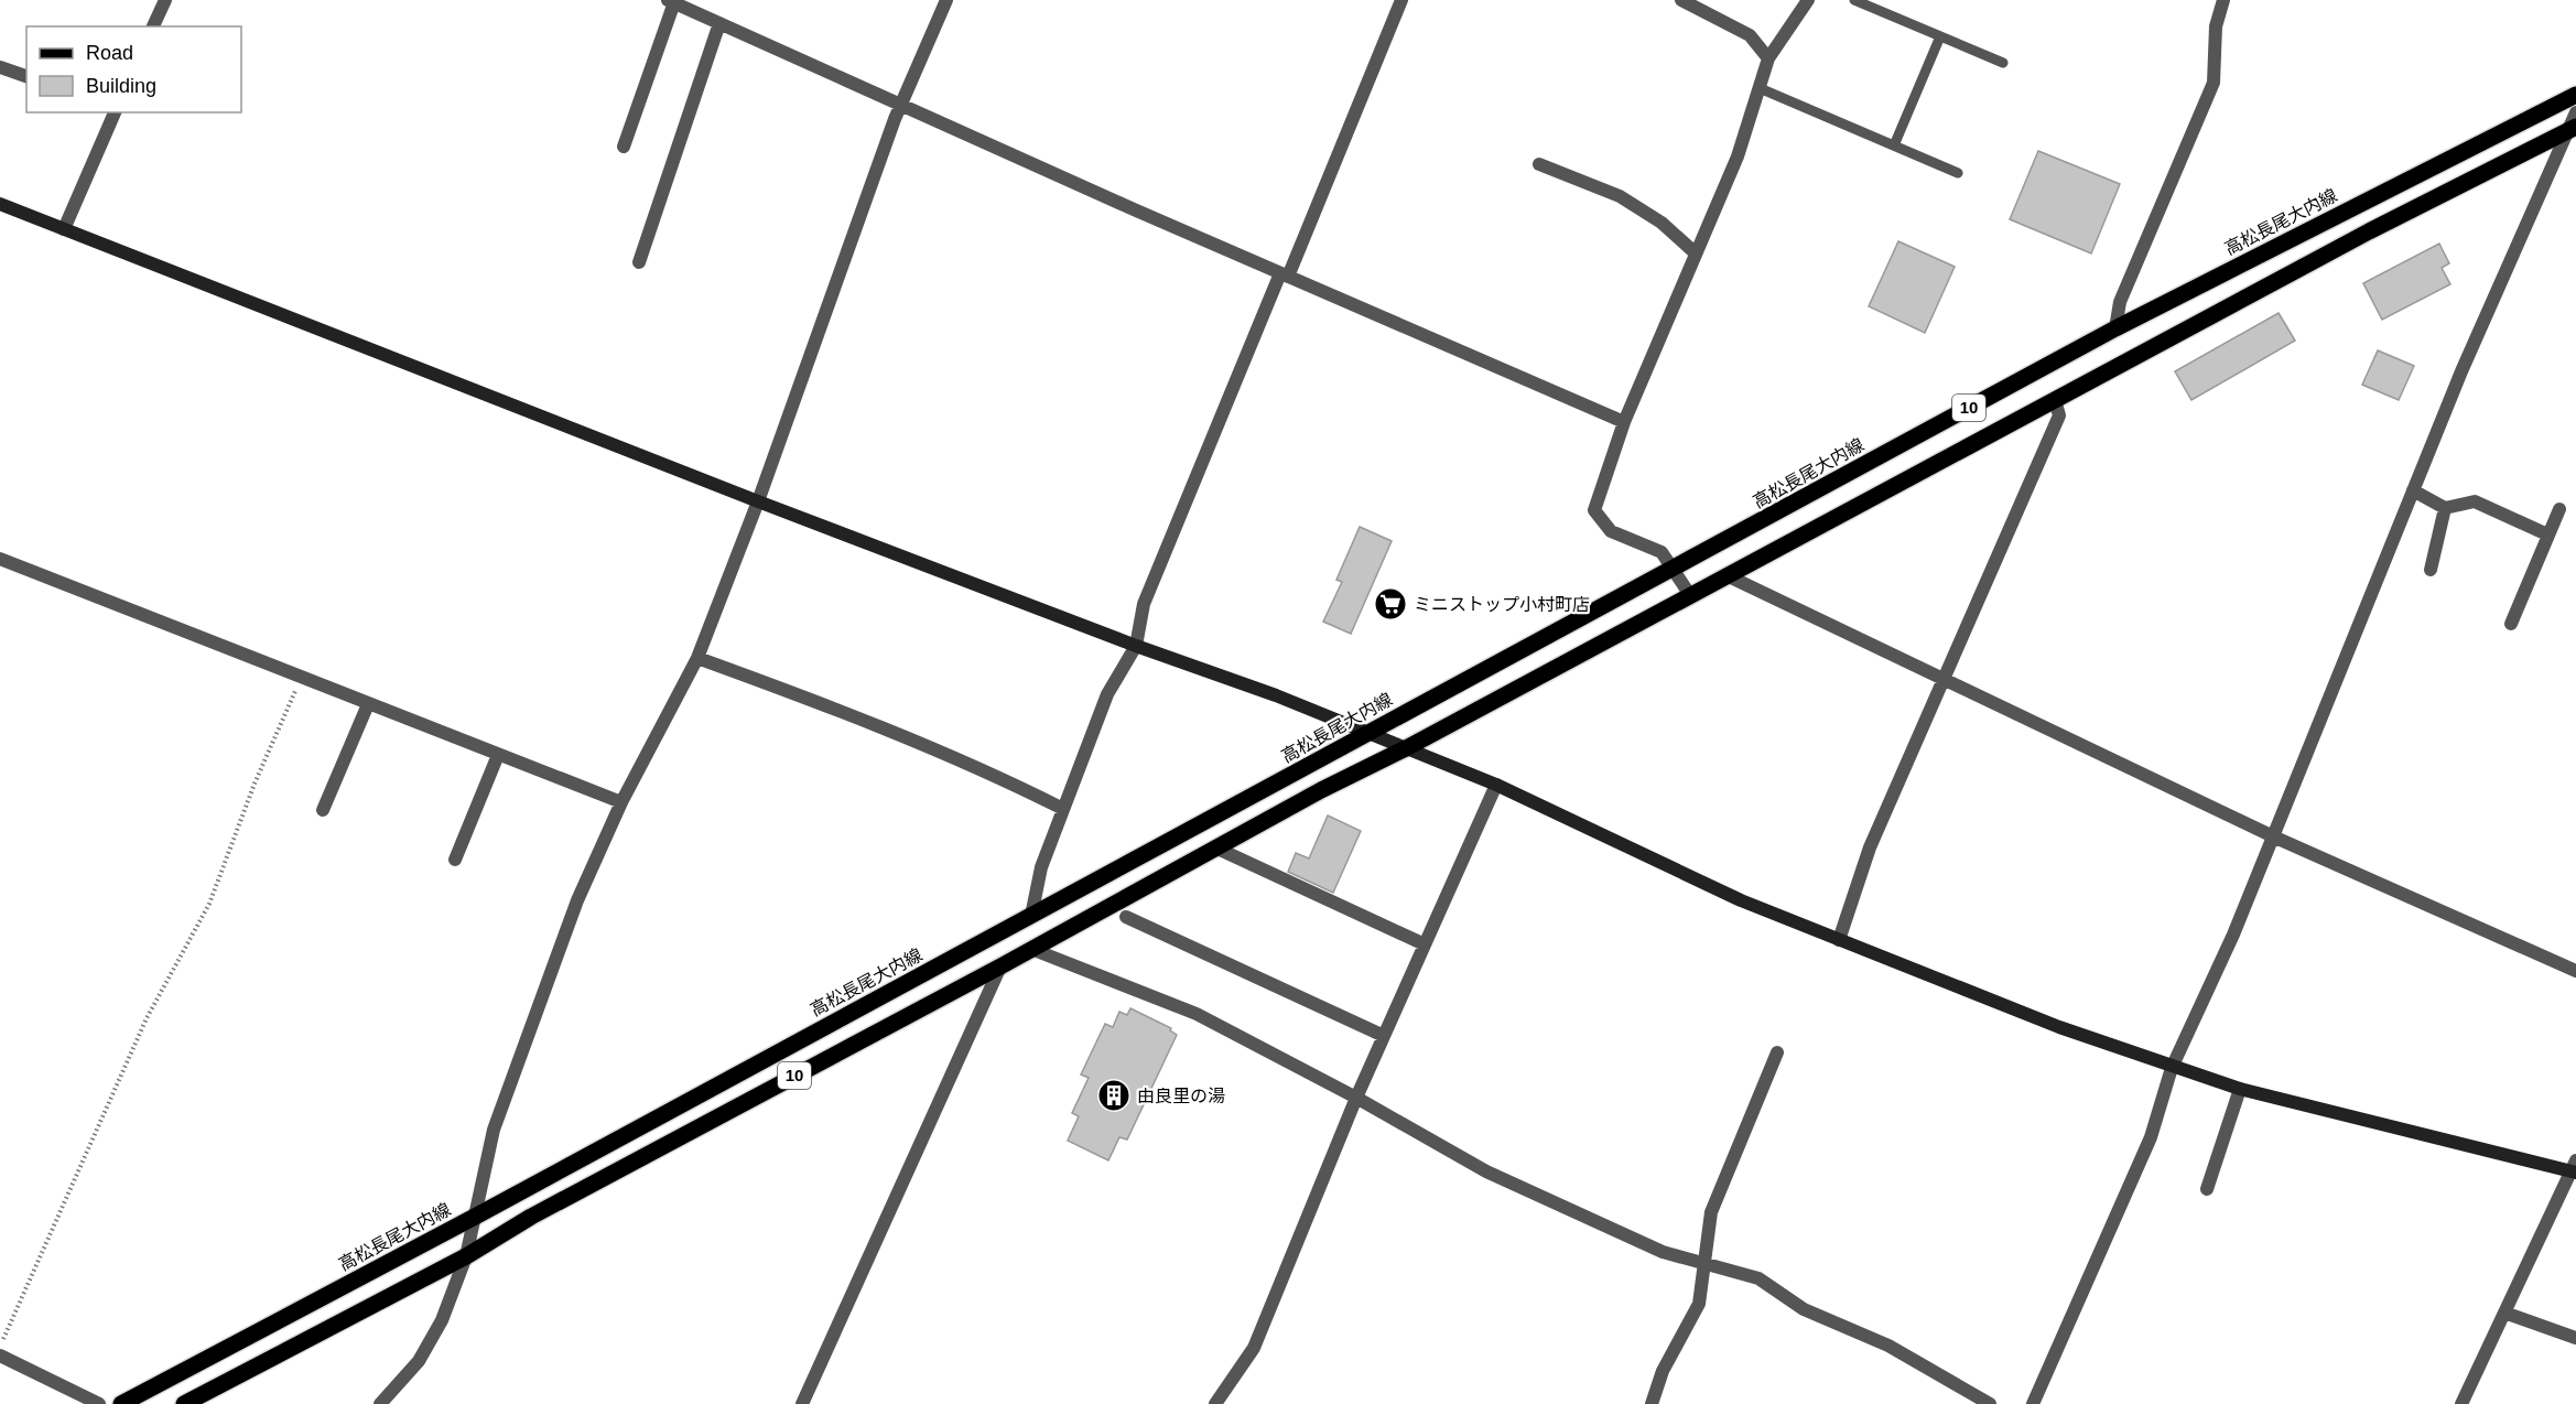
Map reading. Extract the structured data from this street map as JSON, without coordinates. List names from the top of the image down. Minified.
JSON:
{"streets":{"main road":["高松長尾大内線","10"]},"places":{"supermarket":["ミニストップ小村町店"],"building":["由良里の湯"]},"legend":["Road","Building"]}
